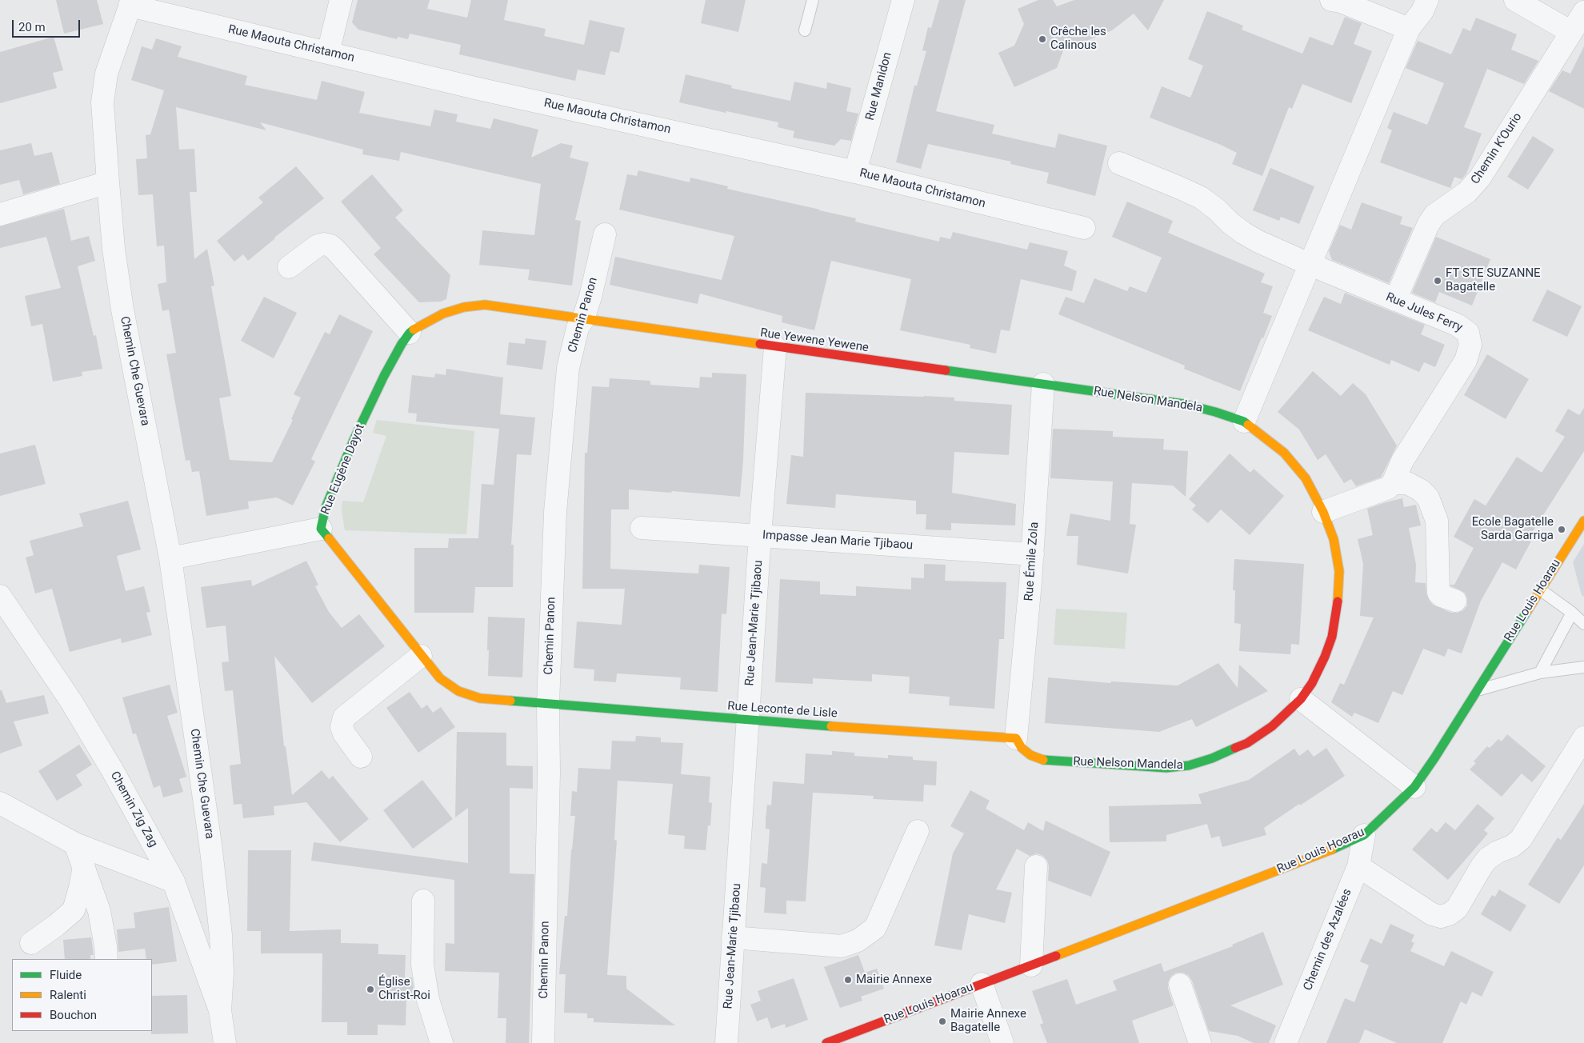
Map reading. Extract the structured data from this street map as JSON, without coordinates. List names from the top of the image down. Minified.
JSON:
{"streets":{"street":["Rue Maouta Christamon","Rue Manidon","Chemin K'Ourio","Rue Jules Ferry","Chemin Panon","Rue Yewene Yewene","Chemin Che Guevara","Rue Nelson Mandela","Rue Eugène Dayot","Impasse Jean Marie Tjibaou","Rue Émile Zola","Rue Louis Hoarau","Rue Jean-Marie Tjibaou","Rue Leconte de Lisle","Chemin Zig Zag","Chemin des Azalées"]},"crossings":[["Rue Maouta Christamon","Rue Manidon"],["Rue Maouta Christamon","Chemin Che Guevara"],["Chemin K'Ourio","Rue Jules Ferry"],["Chemin Panon","Rue Yewene Yewene"],["Chemin Panon","Rue Eugène Dayot"],["Chemin Panon","Rue Leconte de Lisle"],["Rue Yewene Yewene","Rue Nelson Mandela"],["Rue Yewene Yewene","Rue Eugène Dayot"],["Rue Yewene Yewene","Rue Émile Zola"],["Rue Yewene Yewene","Rue Jean-Marie Tjibaou"],["Chemin Che Guevara","Chemin Zig Zag"],["Rue Nelson Mandela","Rue Émile Zola"],["Rue Nelson Mandela","Rue Leconte de Lisle"],["Rue Eugène Dayot","Rue Leconte de Lisle"],["Impasse Jean Marie Tjibaou","Rue Émile Zola"],["Impasse Jean Marie Tjibaou","Rue Jean-Marie Tjibaou"],["Rue Émile Zola","Rue Leconte de Lisle"],["Rue Louis Hoarau","Chemin des Azalées"],["Rue Jean-Marie Tjibaou","Rue Leconte de Lisle"]],"places":["Crêche les Calinous","FT STE SUZANNE Bagatelle","Ecole Bagatelle Sarda Garriga","Mairie Annexe","Église Christ-Roi","Mairie Annexe Bagatelle"],"legend":["Fluide","Ralenti","Bouchon"],"scale_bar":"20 m"}
